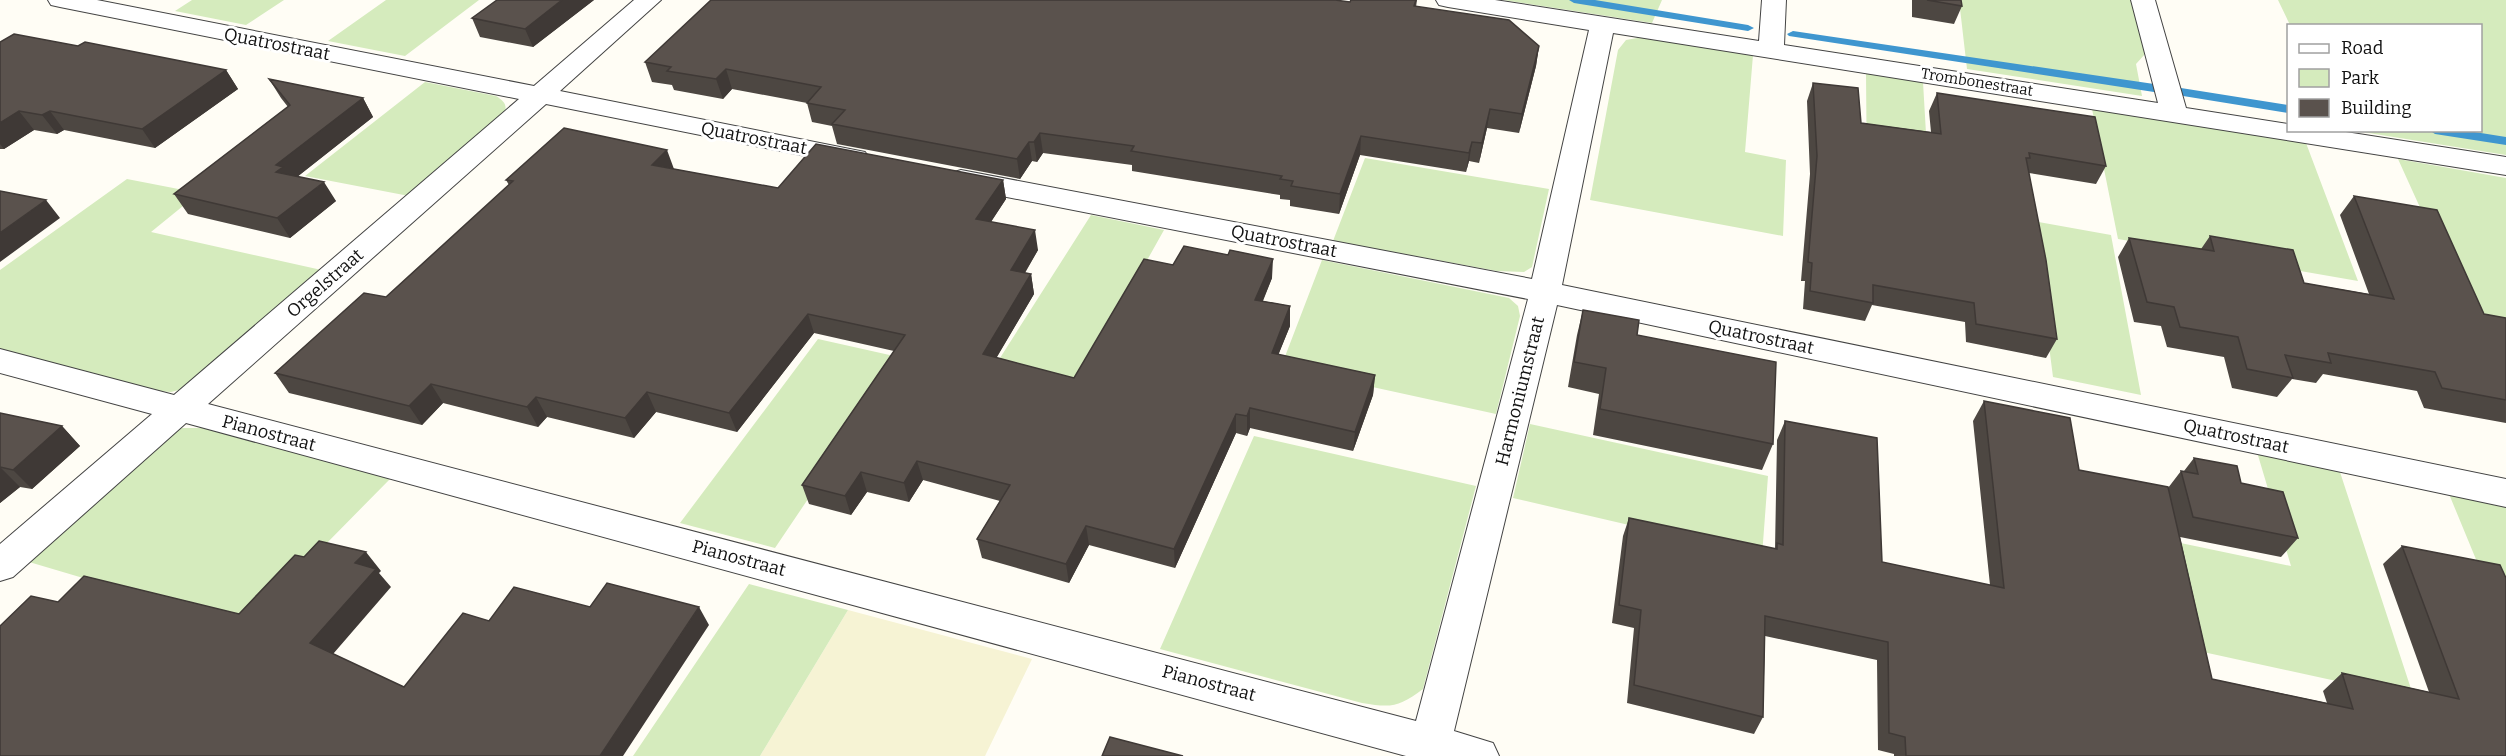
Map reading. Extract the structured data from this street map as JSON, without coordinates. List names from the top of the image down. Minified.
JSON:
{"streets":{"street":["Quatrostraat","Trombonestraat","Orgelstraat","Harmoniumstraat","Pianostraat"]},"crossings":[["Quatrostraat","Orgelstraat"],["Quatrostraat","Harmoniumstraat"],["Trombonestraat","Harmoniumstraat"],["Orgelstraat","Pianostraat"],["Harmoniumstraat","Pianostraat"]],"legend":["Road","Park","Building"]}
